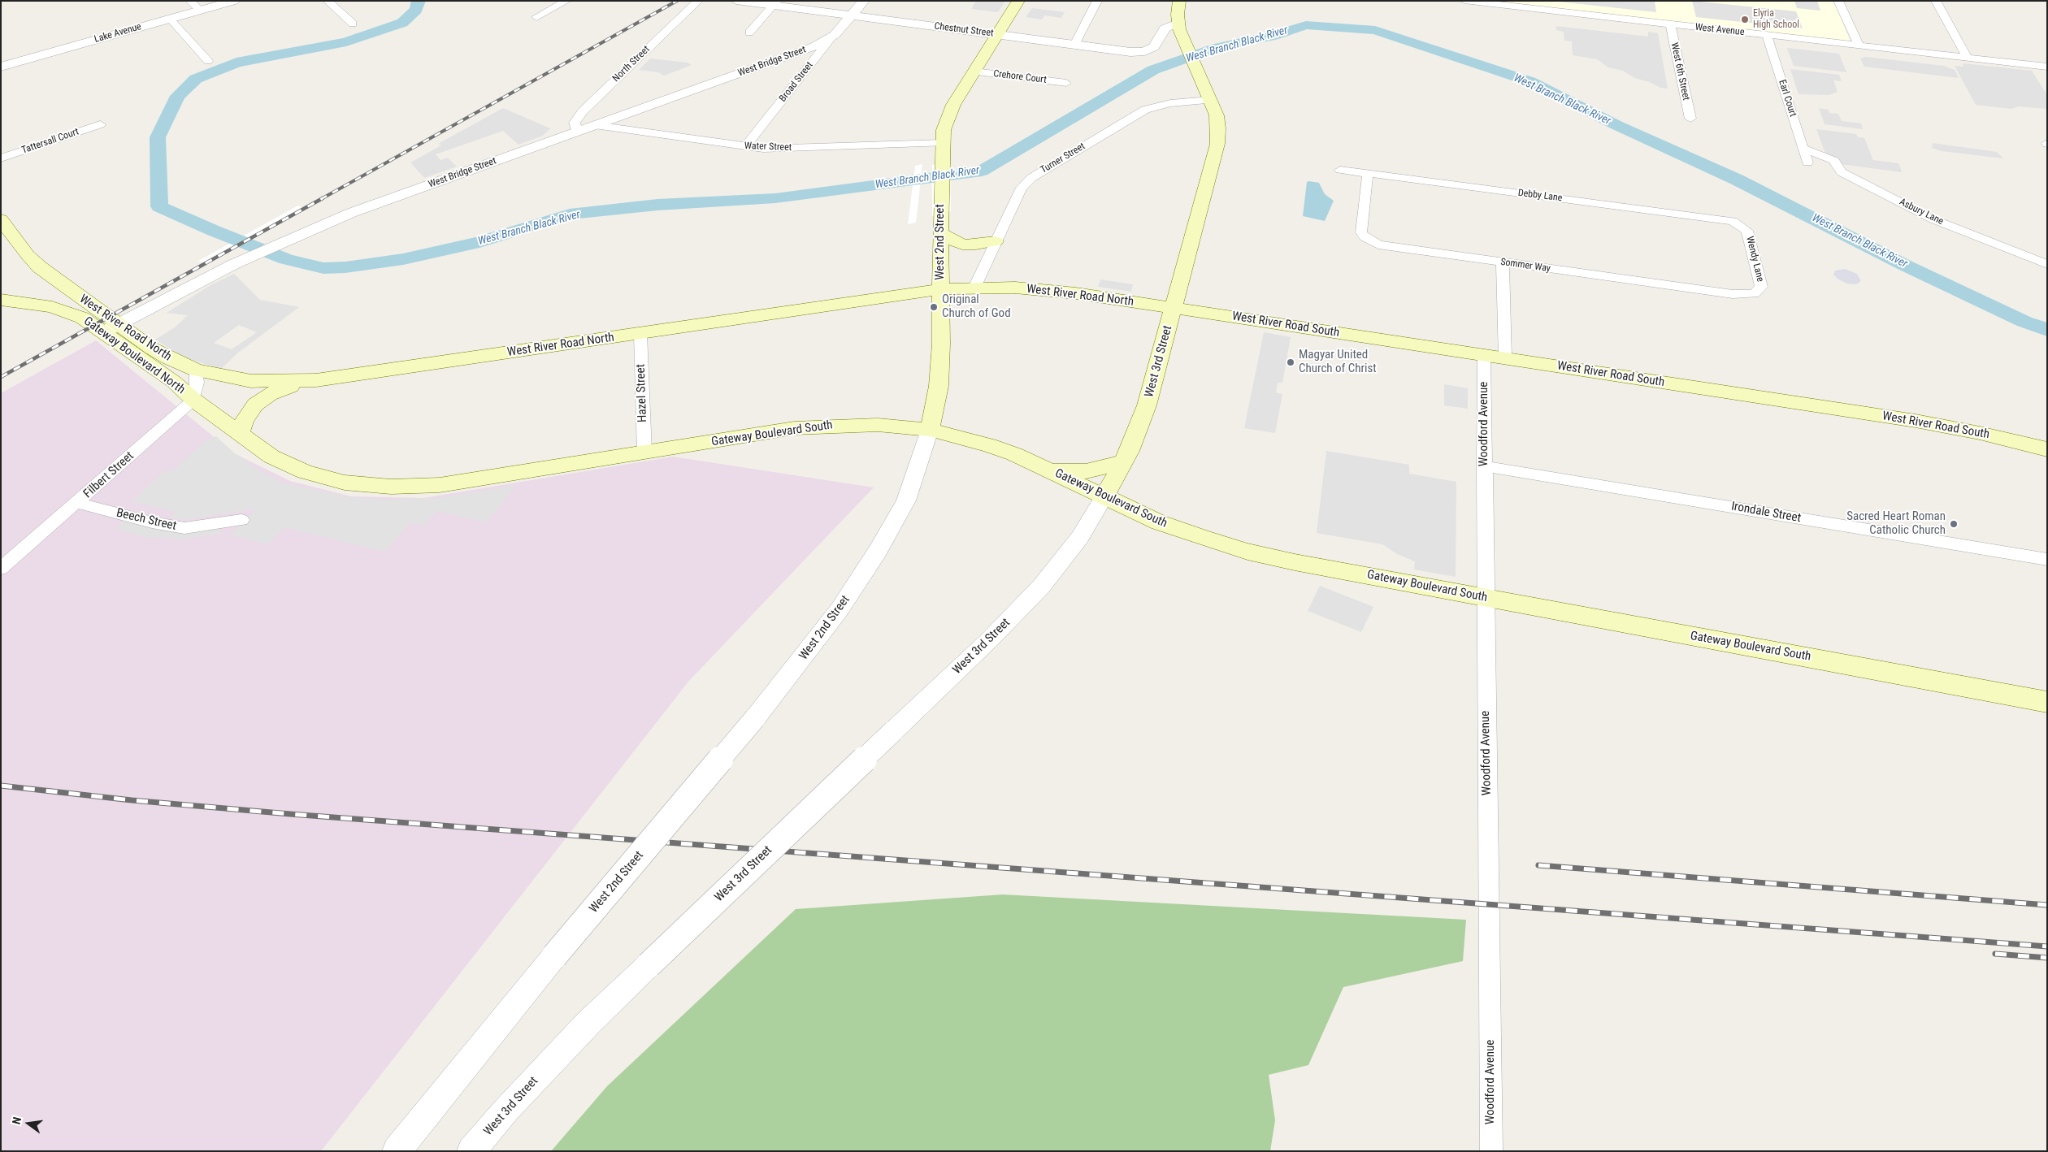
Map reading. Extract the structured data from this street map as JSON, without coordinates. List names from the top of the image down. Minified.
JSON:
{"streets":{"main road":["West 2nd Street","West River Road North","West River Road South","Gateway Boulevard North","West 3rd Street","Gateway Boulevard South"],"street":["Chestnut Street","West Avenue","Lake Avenue","West Bridge Street","North Street","West 6th Street","Crehore Court","Broad Street","Earl Court","Tattersall Court","Water Street","Turner Street","Debby Lane","Asbury Lane","Wendy Lane","Sommer Way","Hazel Street","Woodford Avenue","Filbert Street","Irondale Street","Beech Street"]},"crossings":[["Chestnut Street","Broad Street"],["Chestnut Street","West 2nd Street"],["Chestnut Street","West 3rd Street"],["West Avenue","West 6th Street"],["West Avenue","Earl Court"],["West Bridge Street","North Street"],["West Bridge Street","Broad Street"],["West Bridge Street","Water Street"],["West Bridge Street","West River Road North"],["West Bridge Street","Gateway Boulevard North"],["Crehore Court","West 2nd Street"],["Broad Street","Water Street"],["Earl Court","Asbury Lane"],["Water Street","West 2nd Street"],["Turner Street","West River Road North"],["Turner Street","West 3rd Street"],["Debby Lane","Wendy Lane"],["Debby Lane","Sommer Way"],["West 2nd Street","West River Road North"],["West 2nd Street","Gateway Boulevard South"],["Wendy Lane","Sommer Way"],["West River Road North","West River Road South"],["West River Road North","Gateway Boulevard North"],["West River Road North","West 3rd Street"],["West River Road North","Hazel Street"],["West River Road South","West 3rd Street"],["West River Road South","Woodford Avenue"],["Gateway Boulevard North","Gateway Boulevard South"],["Gateway Boulevard North","Filbert Street"],["West 3rd Street","Gateway Boulevard South"],["Hazel Street","Gateway Boulevard South"],["Woodford Avenue","Gateway Boulevard South"],["Woodford Avenue","Irondale Street"],["Gateway Boulevard South","Filbert Street"],["Filbert Street","Beech Street"]],"water":["West Branch Black River"],"places":["Elyria High School","Original Church of God","Magyar United Church of Christ","Sacred Heart Roman Catholic Church"],"north":"left"}
